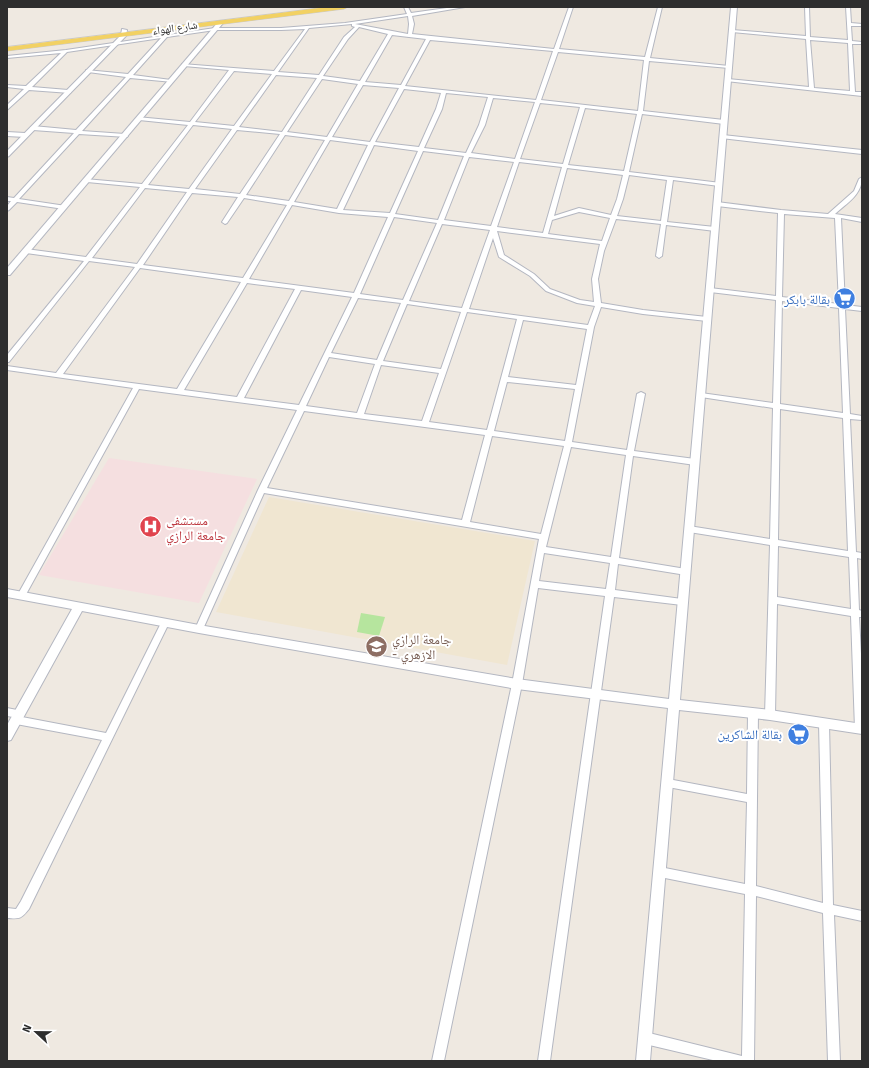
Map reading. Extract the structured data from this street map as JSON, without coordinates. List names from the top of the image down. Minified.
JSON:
{"streets":{"main road":["شارع الهواء"]},"places":{"supermarket":["بقالة بابكر","بقالة الشاكرين"],"hospital":["مستشفى جامعة الرازي"],"school or university":["جامعة الرازي - الازهري"]},"north":"left"}
